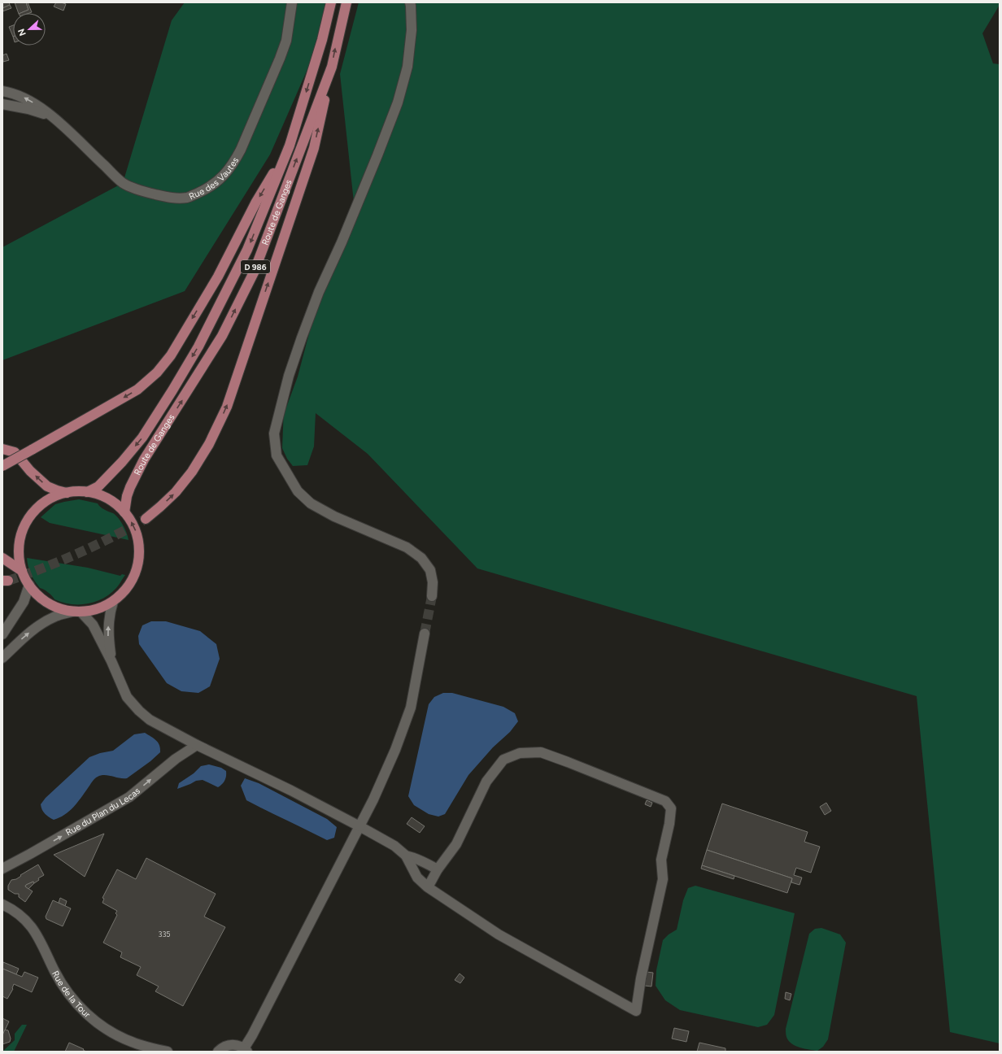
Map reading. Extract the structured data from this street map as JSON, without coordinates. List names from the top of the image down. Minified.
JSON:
{"streets":{"main road":["Route de Ganges","D 986"],"street":["Rue des Vautes","Rue du Plan du Lecas","Rue de la Tour"]},"one_way":["Rue du Plan du Lecas"],"house_numbers":["335"],"north":"left"}
